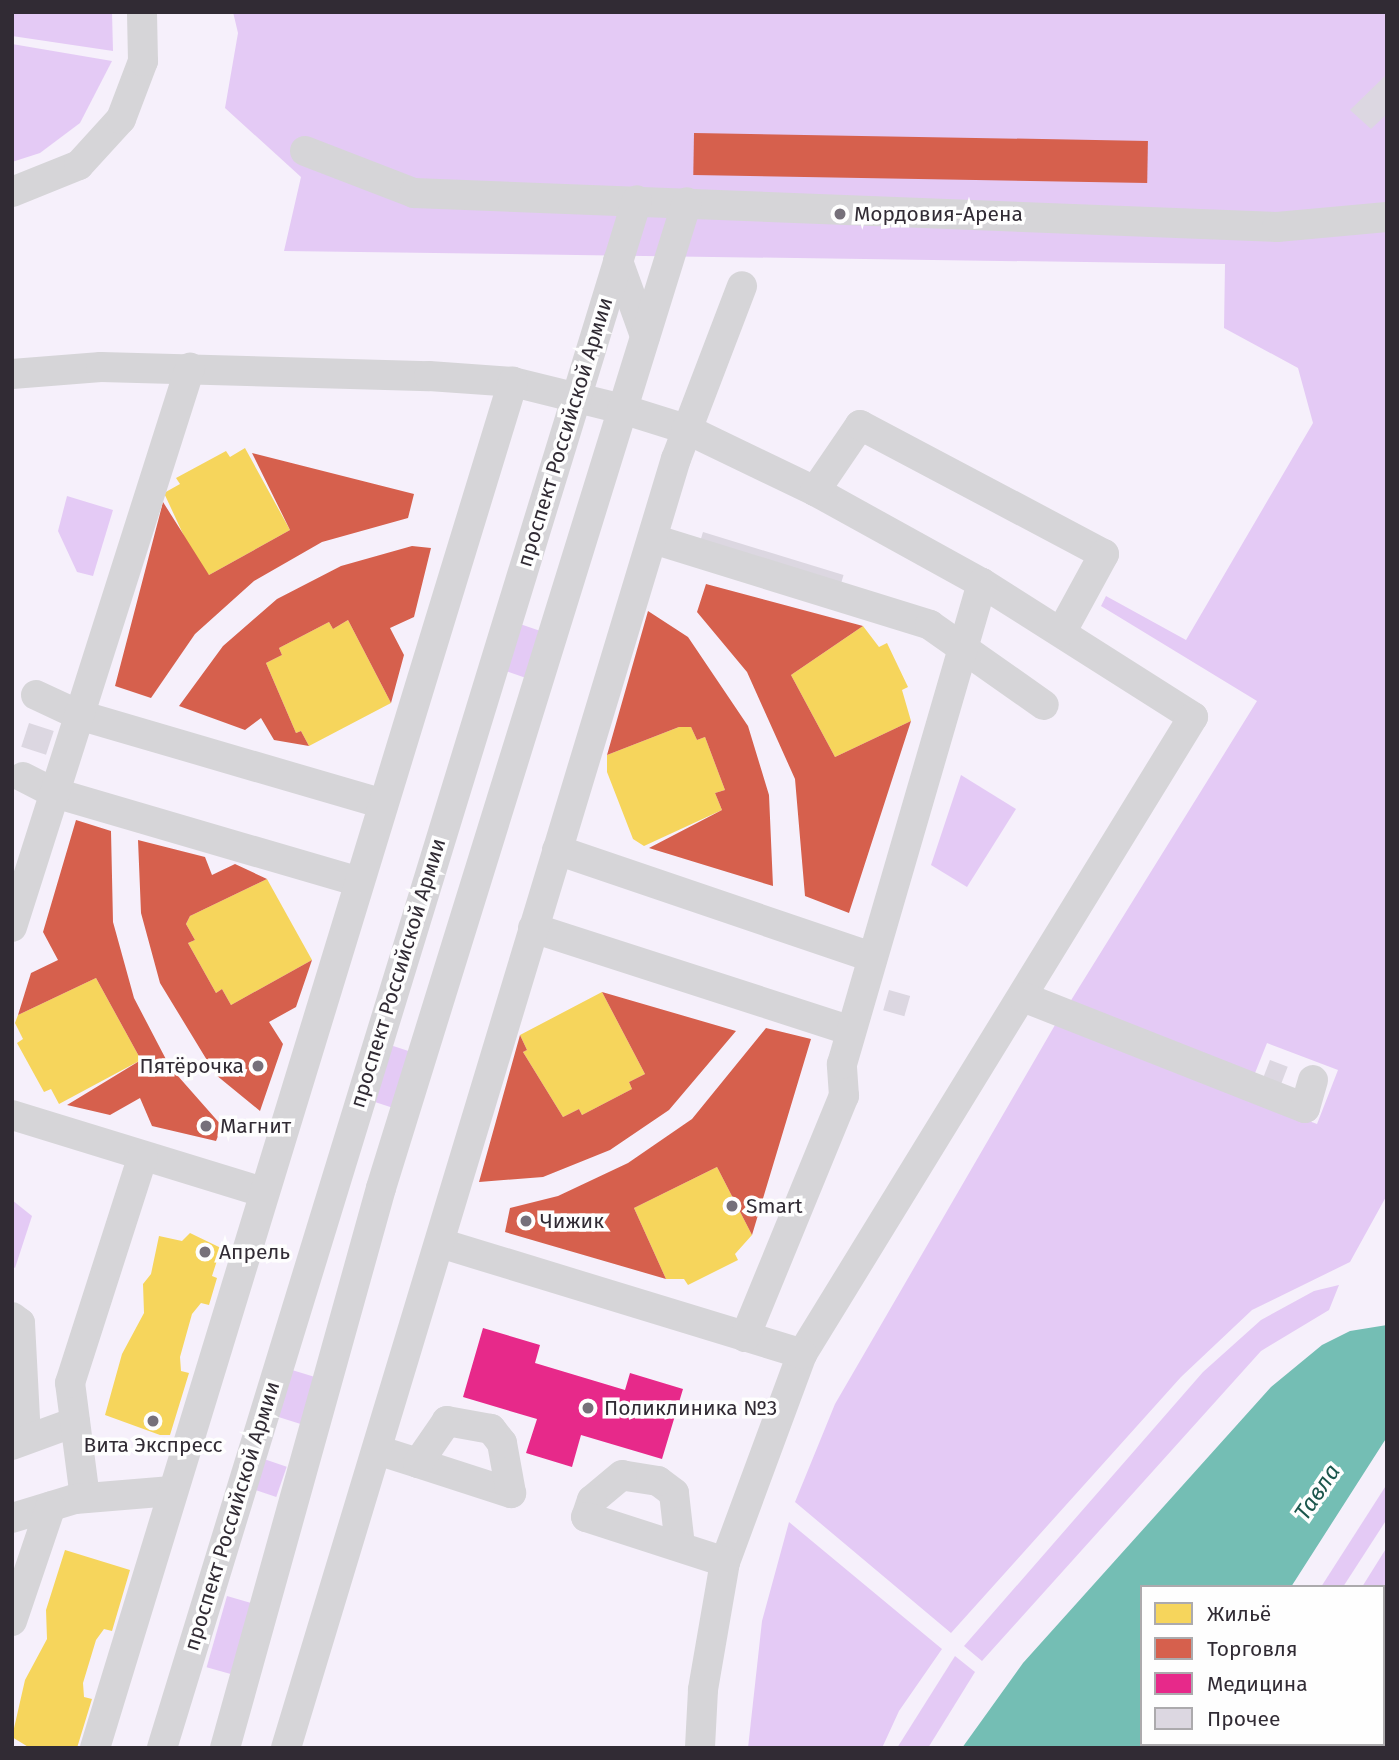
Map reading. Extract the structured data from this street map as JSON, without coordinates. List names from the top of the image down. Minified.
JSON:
{"streets":{"street":["проспект Российской Армии"]},"water":["Тавла"],"places":["Мордовия-Арена","Пятёрочка","Магнит","Smart","Чижик","Апрель","Поликлиника №3","Вита Экспресс"],"legend":["Жильё","Торговля","Медицина","Прочее"]}
